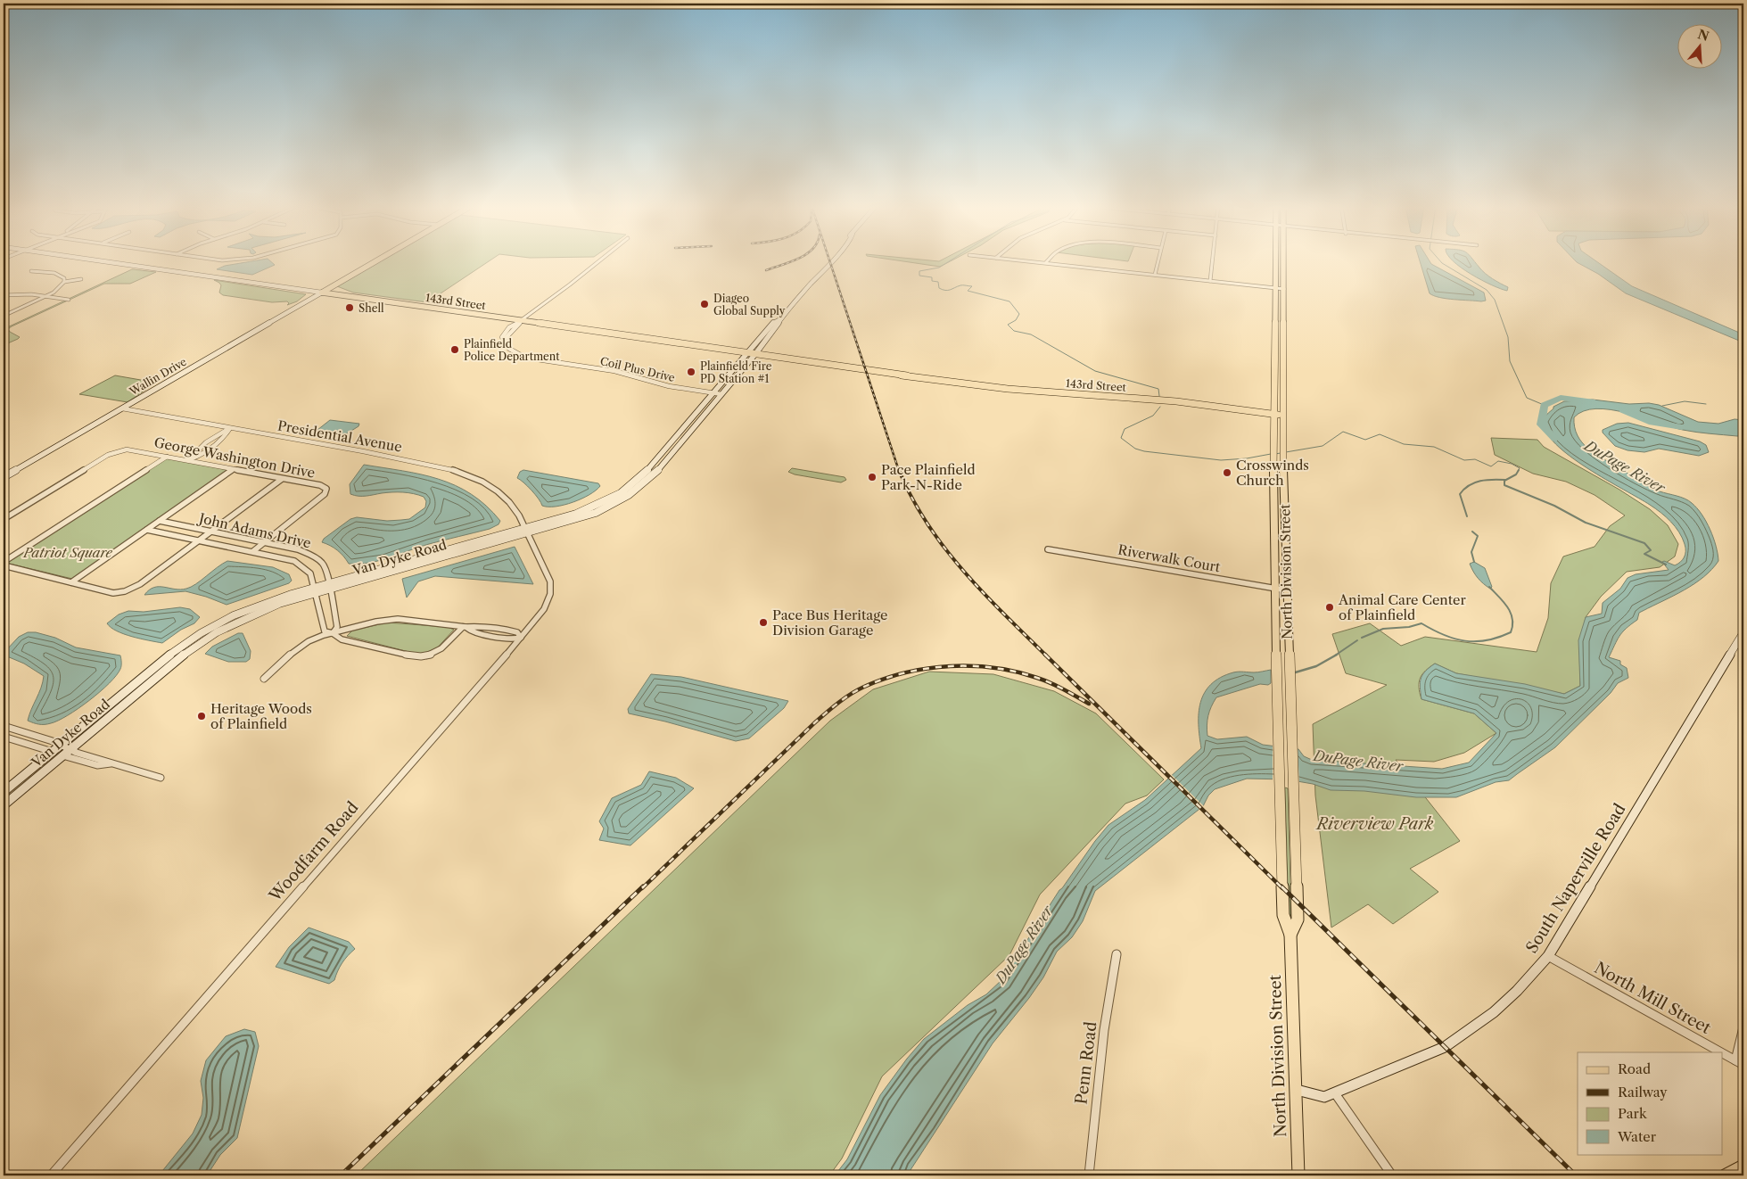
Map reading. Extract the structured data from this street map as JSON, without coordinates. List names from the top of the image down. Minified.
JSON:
{"streets":{"main road":["143rd Street","North Division Street"],"street":["Coil Plus Drive","Wallin Drive","Presidential Avenue","George Washington Drive","John Adams Drive","Van Dyke Road","Riverwalk Court","Woodfarm Road","South Naperville Road","North Mill Street","Penn Road"]},"crossings":[["143rd Street","Coil Plus Drive"],["143rd Street","Wallin Drive"],["143rd Street","Van Dyke Road"],["143rd Street","North Division Street"],["Coil Plus Drive","Van Dyke Road"],["Wallin Drive","Presidential Avenue"],["Presidential Avenue","Van Dyke Road"],["Presidential Avenue","Woodfarm Road"],["George Washington Drive","John Adams Drive"],["John Adams Drive","Van Dyke Road"],["Van Dyke Road","Woodfarm Road"],["Riverwalk Court","North Division Street"],["North Division Street","South Naperville Road"],["South Naperville Road","North Mill Street"]],"water":["DuPage River"],"parks":["Patriot Square","Riverview Park"],"places":["Diageo Global Supply","Shell","Plainfield Police Department","Plainfield Fire PD Station #1","Crosswinds Church","Pace Plainfield Park-N-Ride","Animal Care Center of Plainfield","Pace Bus Heritage Division Garage","Heritage Woods of Plainfield"],"legend":["Road","Railway","Park","Water"],"north":"top"}
